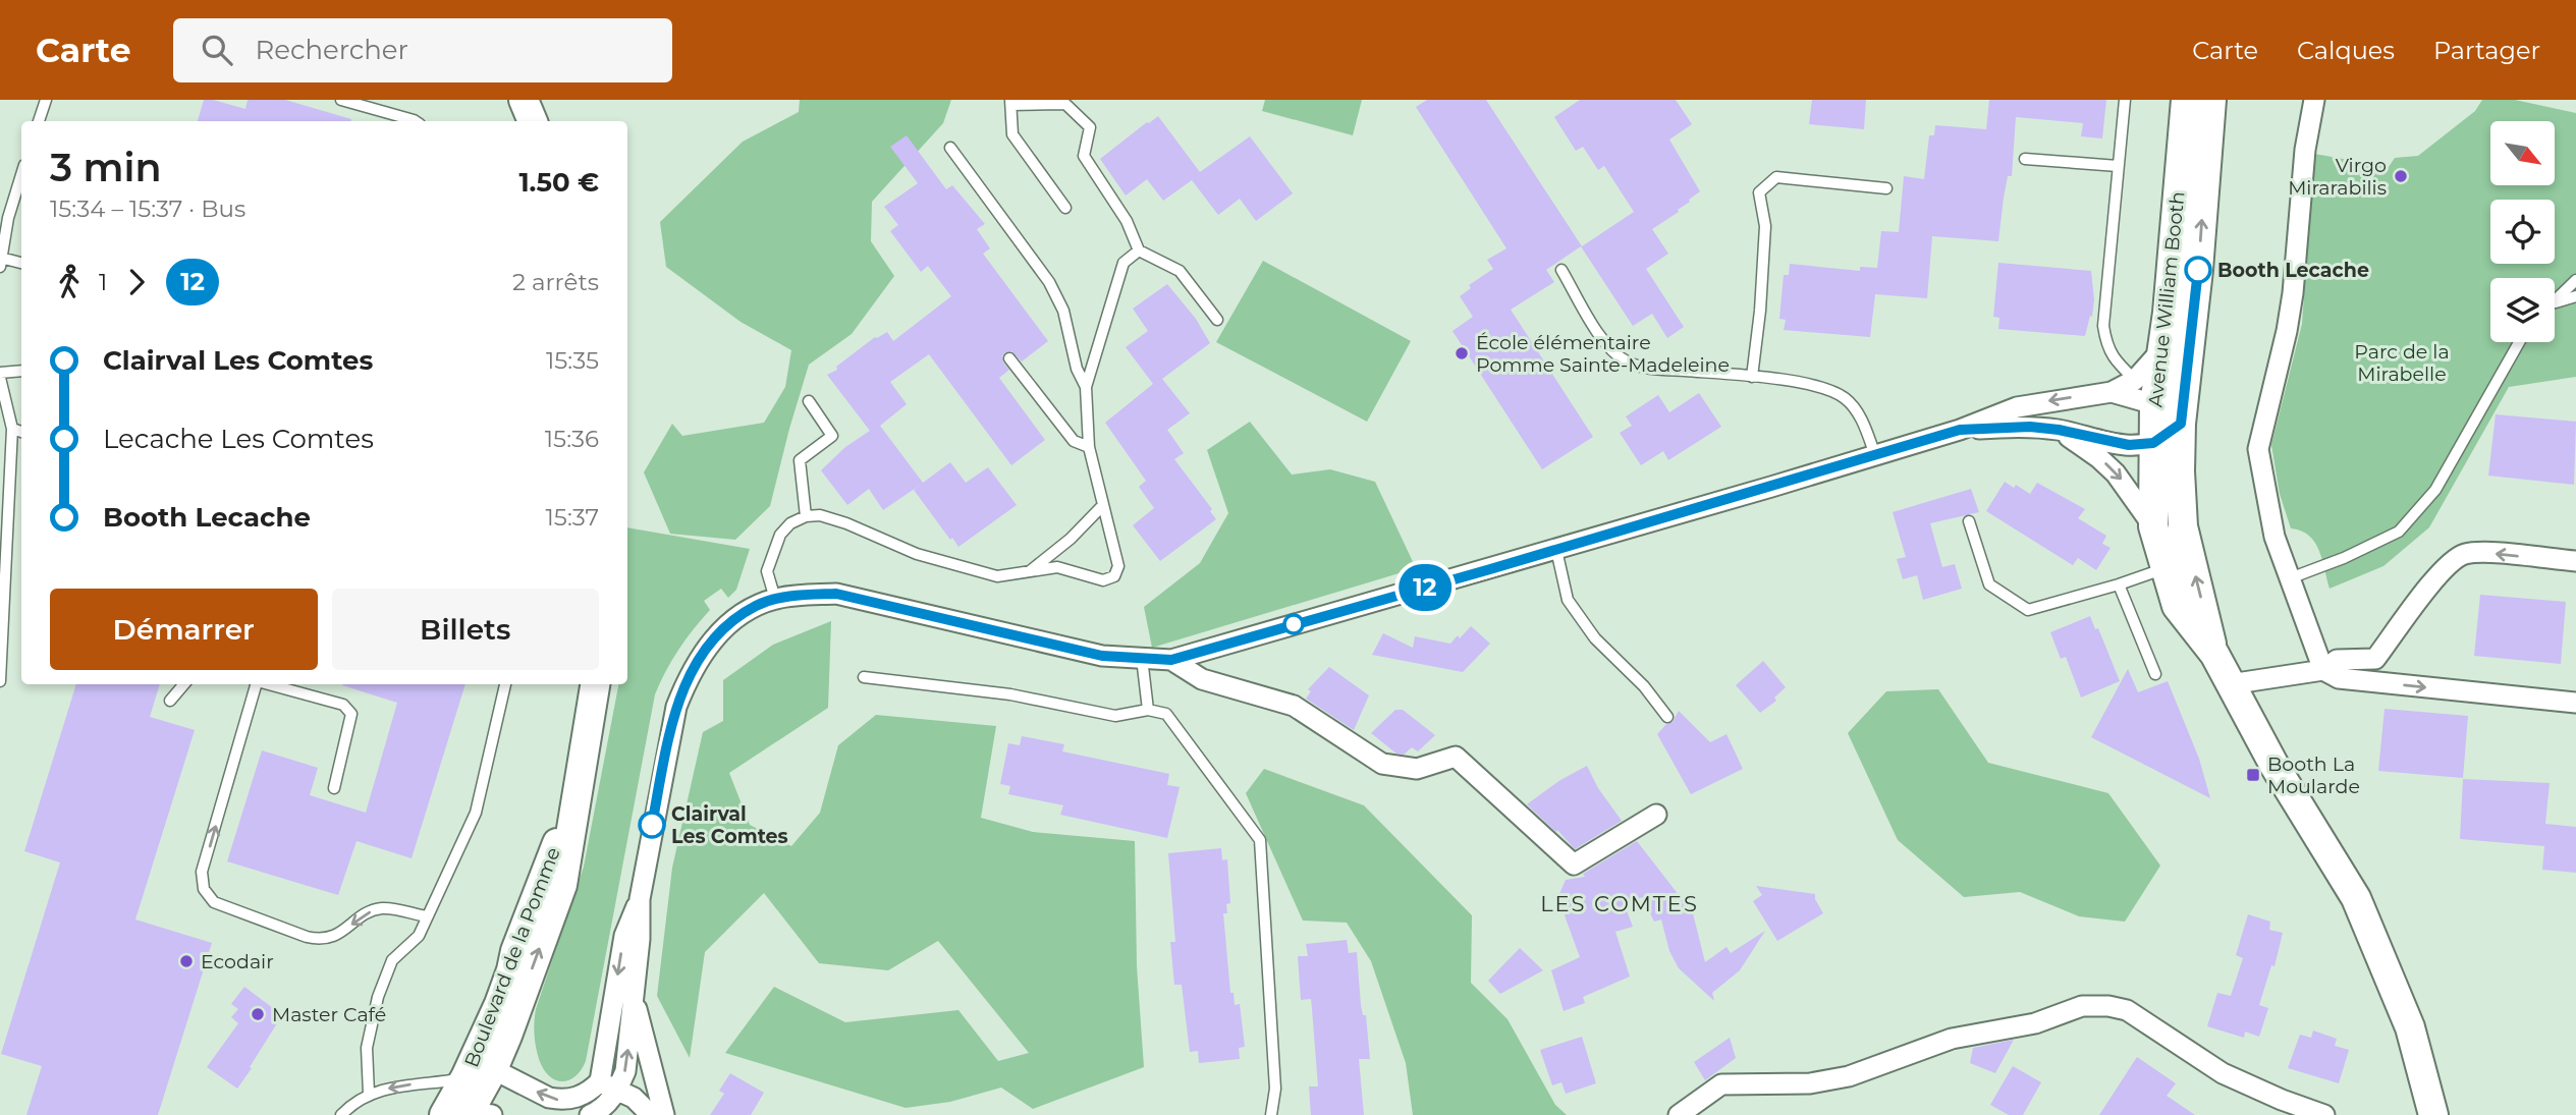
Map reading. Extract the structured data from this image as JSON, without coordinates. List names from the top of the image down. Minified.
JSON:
{"streets":{"street":["Avenue William Booth","Boulevard de la Pomme"]},"districts":["LES COMTES"],"parks":["Parc de la Mirabelle"],"places":{"other":["Virgo Mirarabilis","Booth Lecache","École élémentaire Pomme Sainte-Madeleine","Clairval Les Comtes","Ecodair","Master Café"],"transit":["Booth La Moularde"]},"lines":["bus line 12"],"north":"bottom right","page":{"header":"Carte","search":"Rechercher","nav":["Carte","Calques","Partager"],"on_map":"12","heading":["3 min","15:34 – 15:37 · Bus","1.50 €"],"legs":["1","12","2 arrêts"],"list":[{"name":"Clairval Les Comtes","value":"15:35"},{"name":"Lecache Les Comtes","value":"15:36"},{"name":"Booth Lecache","value":"15:37"}],"buttons":["Démarrer","Billets"]}}
